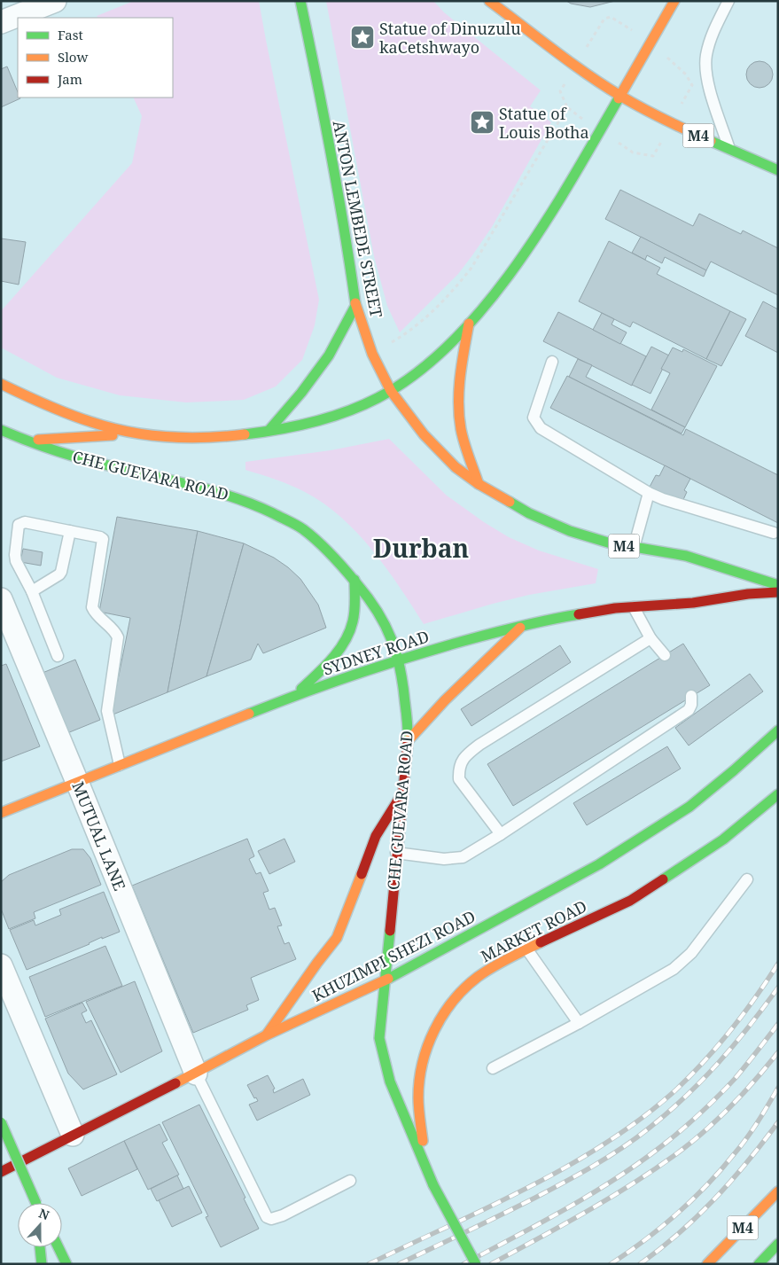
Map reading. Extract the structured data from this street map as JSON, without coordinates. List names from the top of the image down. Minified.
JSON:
{"streets":{"main road":["M4","ANTON LEMBEDE STREET","CHE GUEVARA ROAD","SYDNEY ROAD","MARKET ROAD","KHUZIMPI SHEZI ROAD"],"street":["MUTUAL LANE"]},"crossings":[["CHE GUEVARA ROAD","SYDNEY ROAD"],["CHE GUEVARA ROAD","MARKET ROAD"],["CHE GUEVARA ROAD","KHUZIMPI SHEZI ROAD"],["SYDNEY ROAD","MUTUAL LANE"],["MUTUAL LANE","KHUZIMPI SHEZI ROAD"]],"districts":["Durban"],"places":{"place":["Statue of Dinuzulu kaCetshwayo","Statue of Louis Botha"]},"legend":["Fast","Slow","Jam"],"north":"top"}
